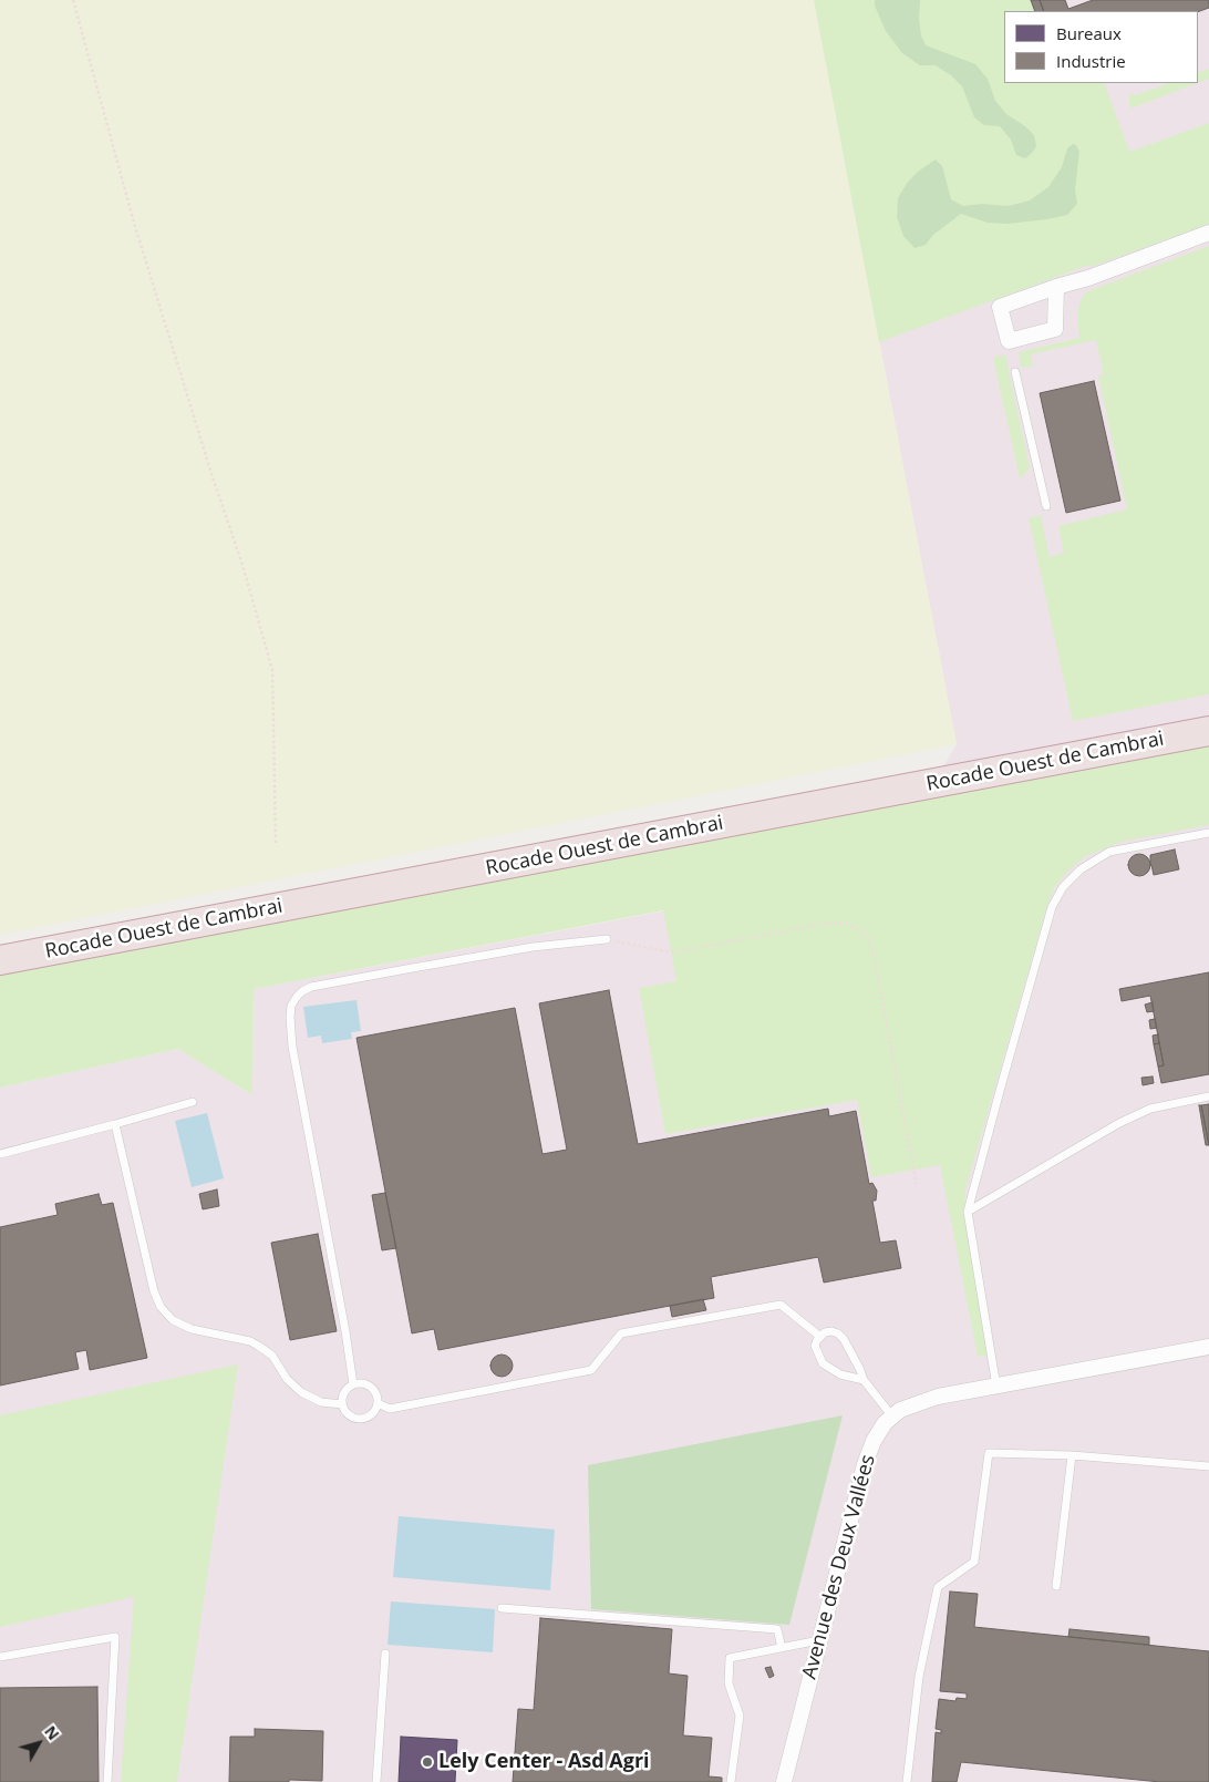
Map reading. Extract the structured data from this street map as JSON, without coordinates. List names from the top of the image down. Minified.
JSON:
{"streets":{"highway":["Rocade Ouest de Cambrai"],"street":["Avenue des Deux Vallées"]},"places":["Lely Center - Asd Agri"],"legend":["Bureaux","Industrie"],"north":"top right"}
